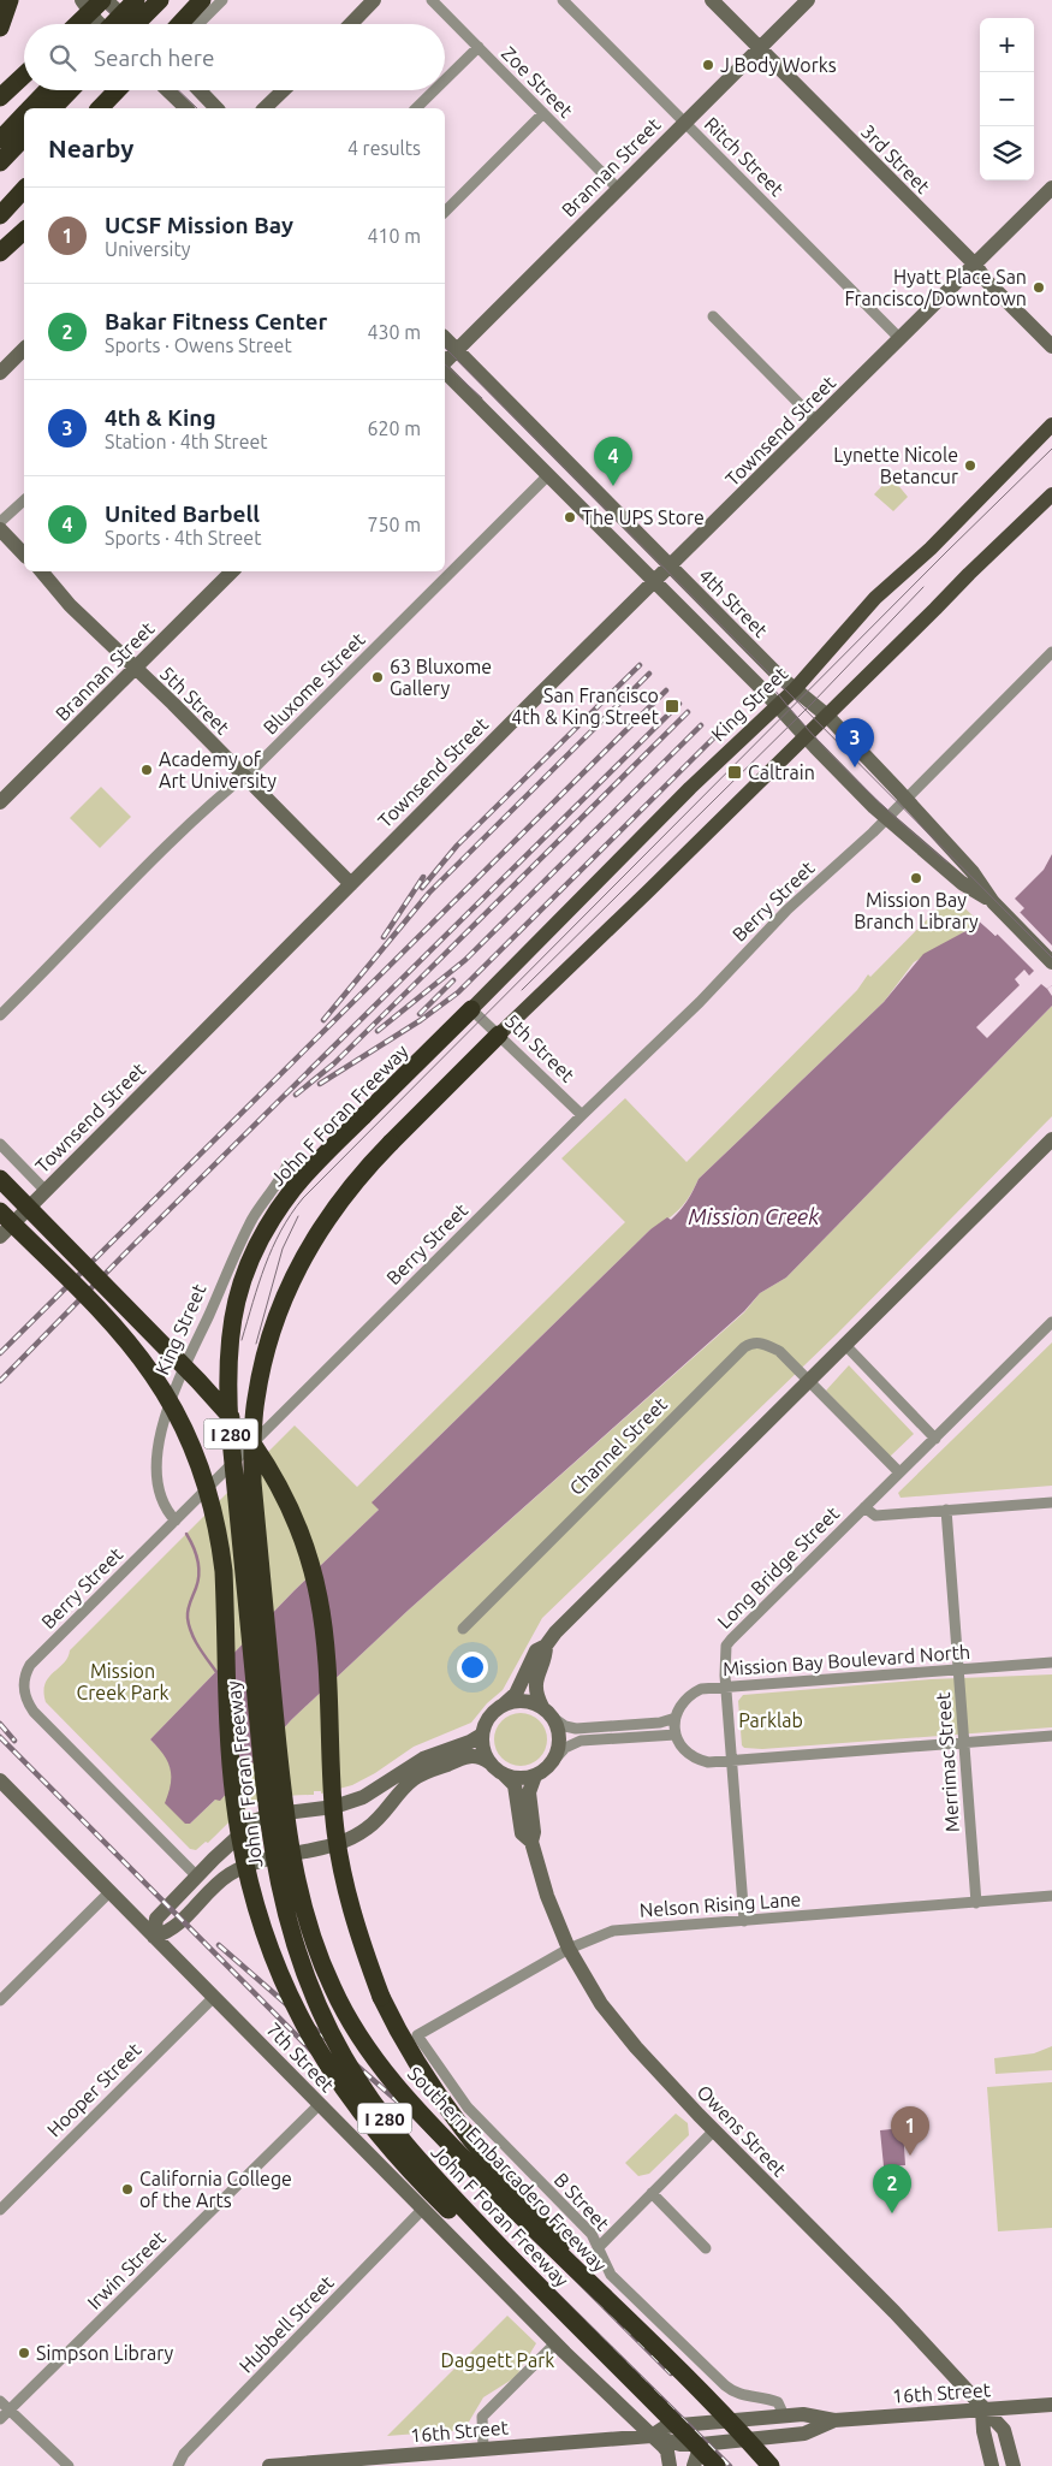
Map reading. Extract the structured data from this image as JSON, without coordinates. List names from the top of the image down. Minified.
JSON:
{"streets":{"highway":["John F Foran Freeway","I 280","Southern Embarcadero Freeway"],"main road":["3rd Street","Brannan Street","Townsend Street","4th Street","5th Street","King Street","7th Street","Owens Street","16th Street"],"street":["Zoe Street","Ritch Street","Bluxome Street","Berry Street","Channel Street","Long Bridge Street","Mission Bay Boulevard North","Merrimac Street","Nelson Rising Lane","Hooper Street","B Street","Irwin Street","Hubbell Street"]},"crossings":[["Zoe Street","Brannan Street"],["Ritch Street","Brannan Street"],["Ritch Street","Townsend Street"],["3rd Street","Brannan Street"],["3rd Street","Townsend Street"],["Brannan Street","4th Street"],["Brannan Street","5th Street"],["Townsend Street","4th Street"],["Townsend Street","5th Street"],["4th Street","Bluxome Street"],["4th Street","King Street"],["4th Street","Berry Street"],["Bluxome Street","5th Street"],["5th Street","King Street"],["5th Street","Berry Street"],["5th Street","John F Foran Freeway"],["5th Street","Southern Embarcadero Freeway"],["King Street","Berry Street"],["King Street","John F Foran Freeway"],["Channel Street","Long Bridge Street"],["Long Bridge Street","Mission Bay Boulevard North"],["Long Bridge Street","Nelson Rising Lane"],["Mission Bay Boulevard North","Merrimac Street"],["Merrimac Street","Nelson Rising Lane"],["Nelson Rising Lane","Owens Street"],["Nelson Rising Lane","B Street"],["7th Street","Hooper Street"],["7th Street","Irwin Street"],["7th Street","Hubbell Street"],["7th Street","16th Street"],["Owens Street","16th Street"],["B Street","16th Street"]],"water":["Mission Creek"],"parks":["Mission Creek Park","Parklab","Daggett Park"],"places":{"other":["J Body Works","Hyatt Place San Francisco/Downtown","Lynette Nicole Betancur","The UPS Store","63 Bluxome Gallery","Academy of Art University","Mission Bay Branch Library","California College of the Arts","Simpson Library"],"transit":["San Francisco 4th & King Street","Caltrain"]},"page":{"map_buttons":["+","−"],"search":"Search here","heading":["Nearby","4 results"],"list":[{"mark":"1","name":"UCSF Mission Bay","note":"University","value":"410 m"},{"mark":"2","name":"Bakar Fitness Center","note":"Sports · Owens Street","value":"430 m"},{"mark":"3","name":"4th & King","note":"Station · 4th Street","value":"620 m"},{"mark":"4","name":"United Barbell","note":"Sports · 4th Street","value":"750 m"}],"pins":["4","3","1","2"]}}
